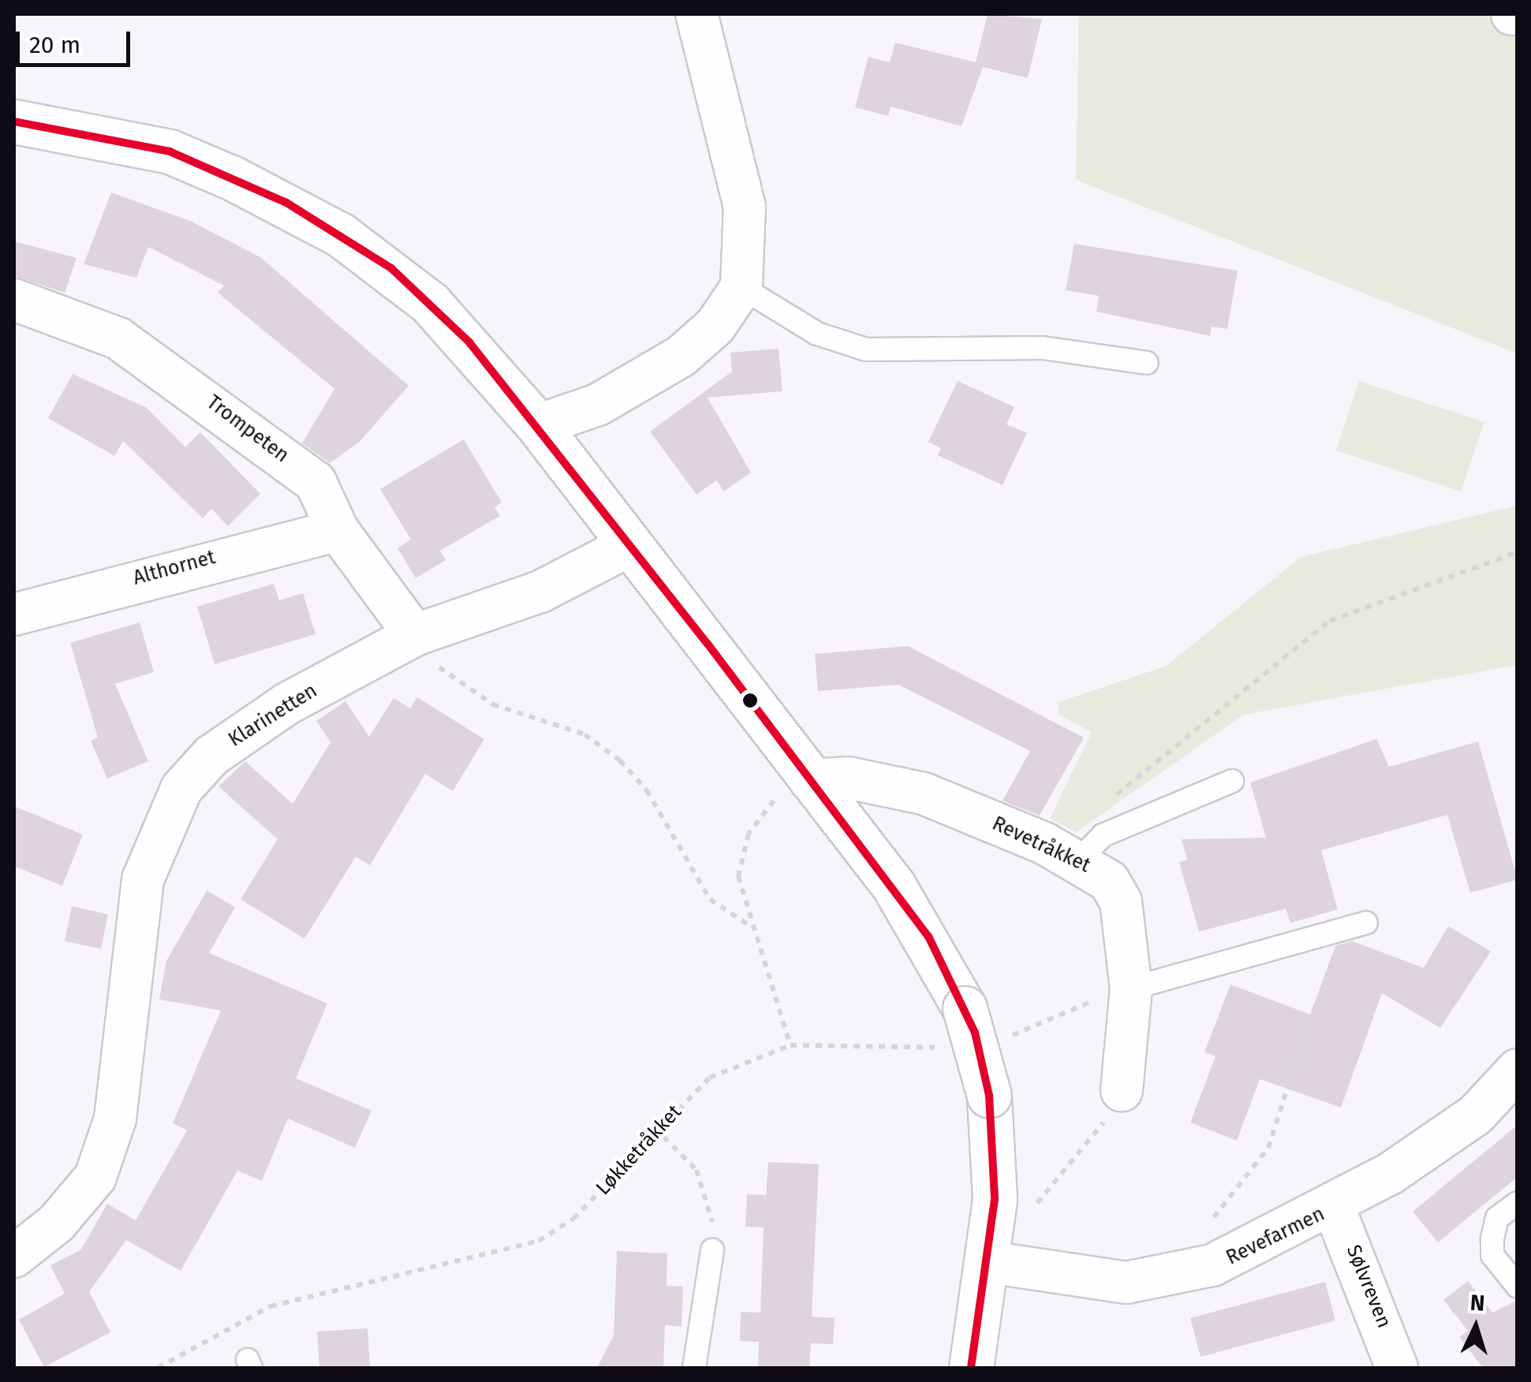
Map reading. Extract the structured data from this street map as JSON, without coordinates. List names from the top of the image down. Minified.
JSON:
{"streets":{"street":["Trompeten","Althornet","Klarinetten","Revetråkket","Revefarmen","Sølvreven"],"path":["Løkketråkket"]},"crossings":[["Trompeten","Althornet"],["Trompeten","Klarinetten"],["Revefarmen","Sølvreven"]],"scale_bar":"20 m","north":"top"}
